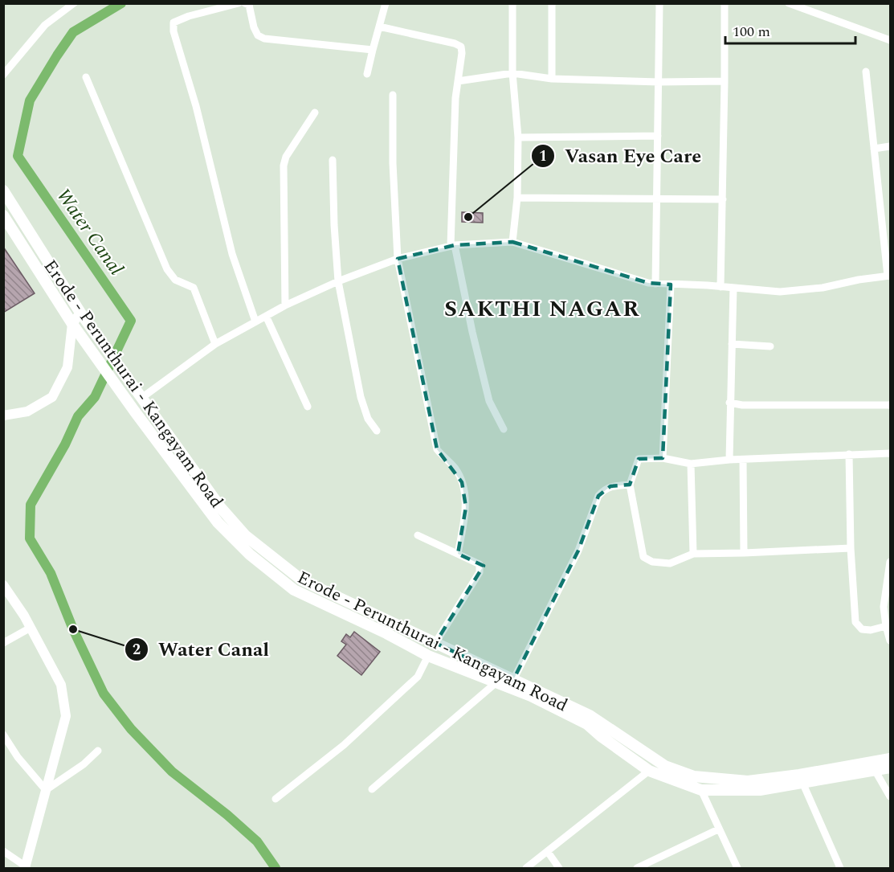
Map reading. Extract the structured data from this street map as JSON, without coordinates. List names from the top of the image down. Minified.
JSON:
{"streets":{"main road":["Erode - Perunthurai - Kangayam Road"]},"districts":["SAKTHI NAGAR"],"water":["Water Canal"],"places":["Vasan Eye Care","Water Canal"],"scale_bar":"100 m"}
